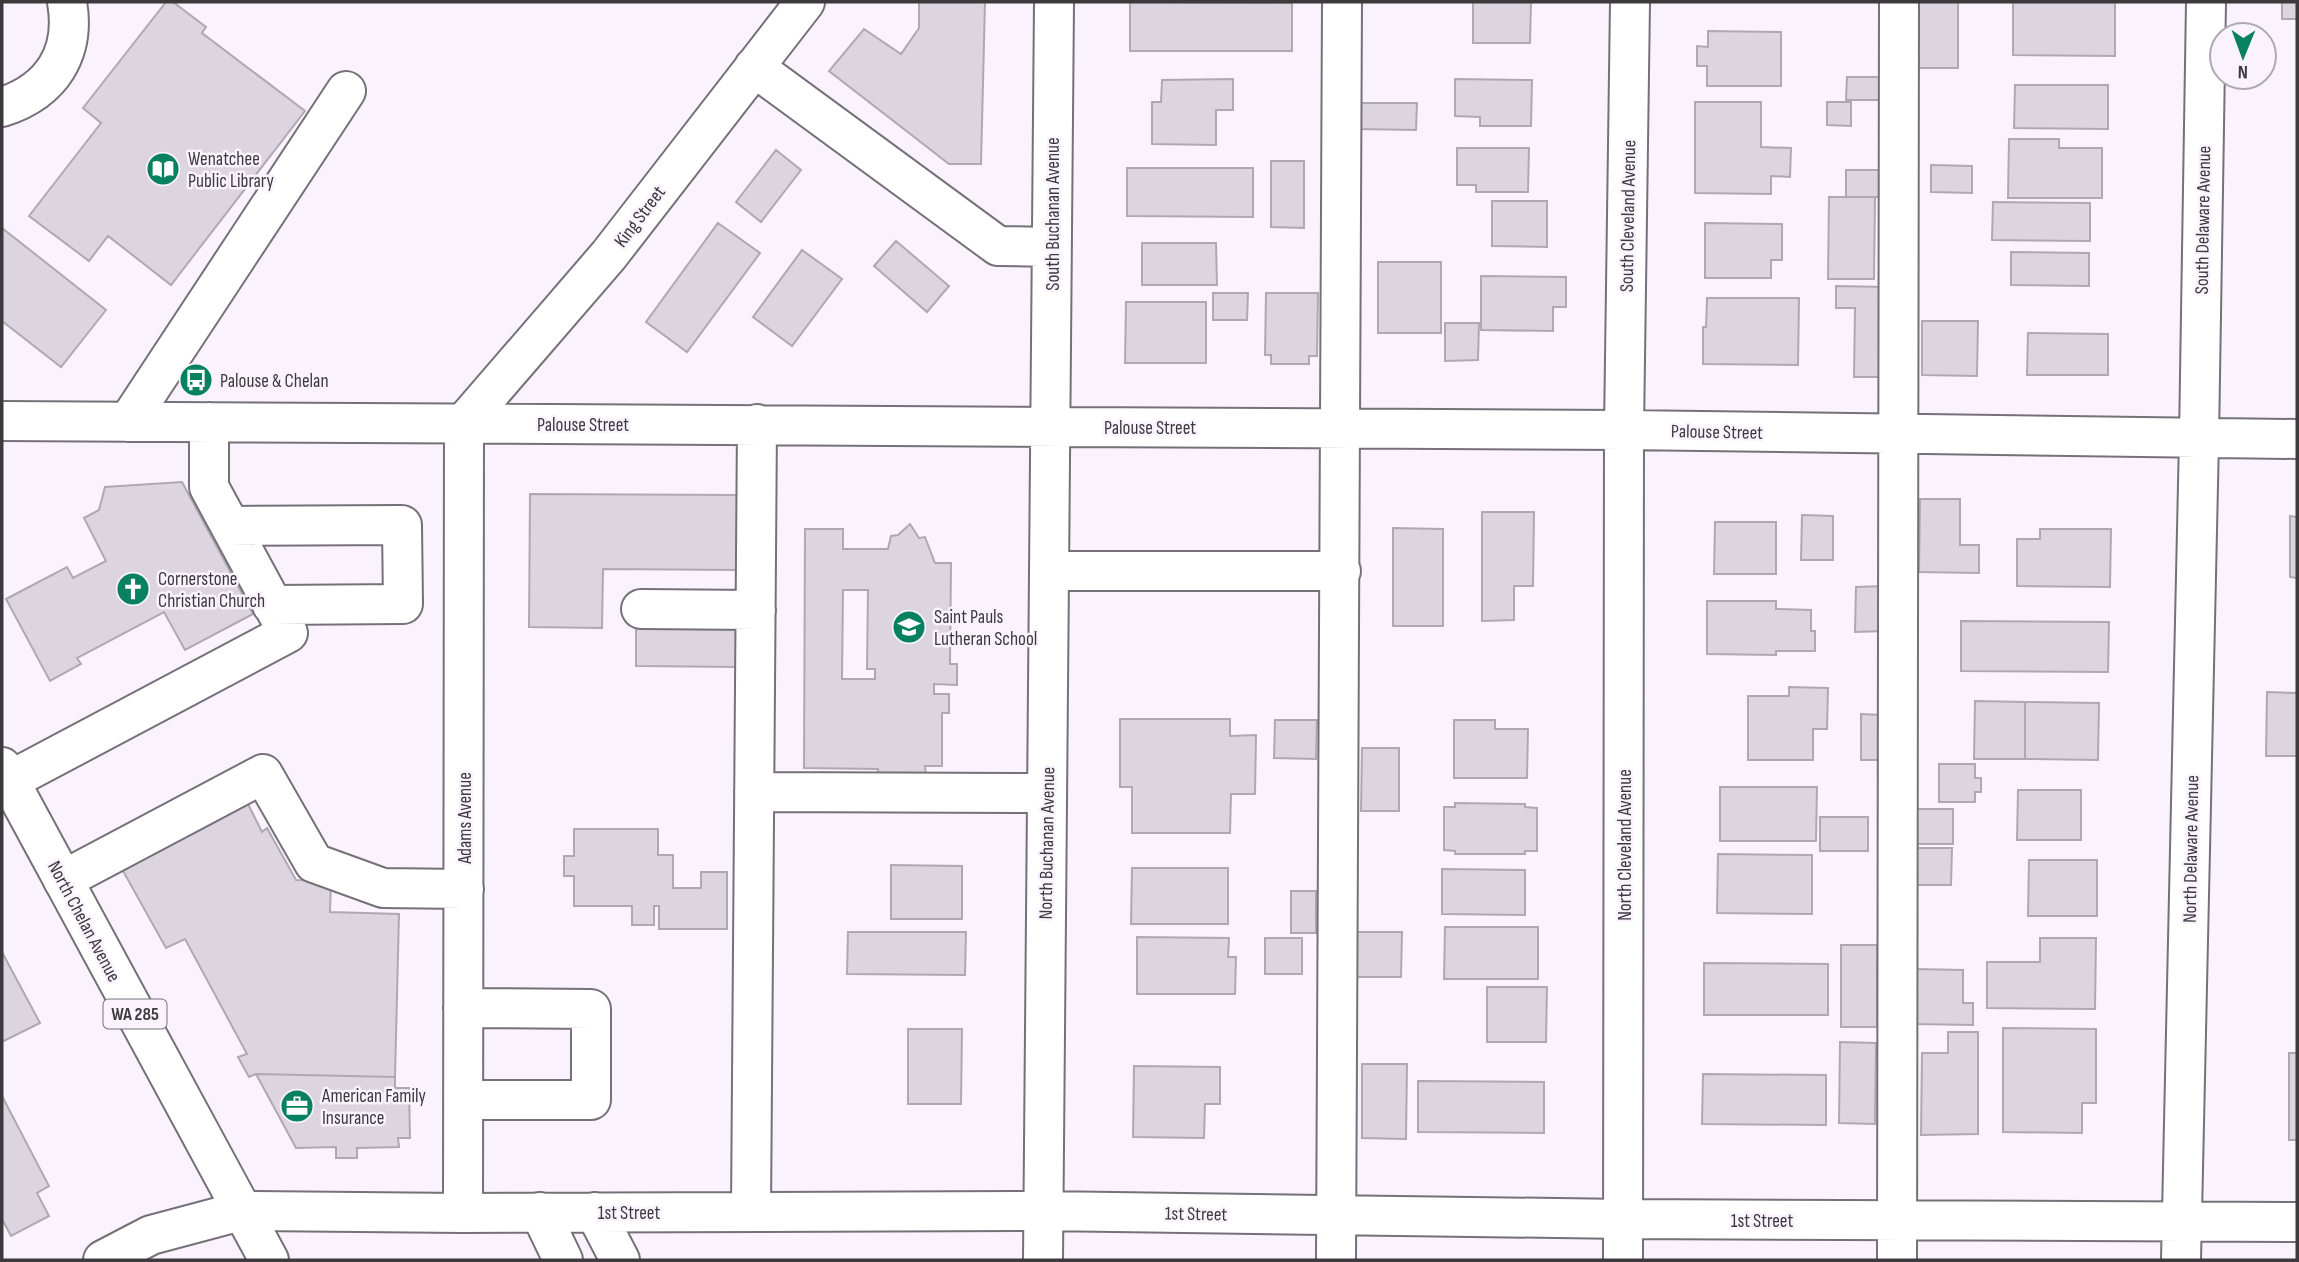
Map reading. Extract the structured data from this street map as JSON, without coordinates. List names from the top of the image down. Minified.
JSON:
{"streets":{"street":["South Buchanan Avenue","King Street","South Cleveland Avenue","South Delaware Avenue","Palouse Street","Adams Avenue","North Buchanan Avenue","North Cleveland Avenue","North Delaware Avenue","North Chelan Avenue","WA 285","1st Street"]},"crossings":[["South Buchanan Avenue","Palouse Street"],["South Buchanan Avenue","North Buchanan Avenue"],["King Street","Palouse Street"],["King Street","Adams Avenue"],["South Cleveland Avenue","Palouse Street"],["South Cleveland Avenue","North Cleveland Avenue"],["South Delaware Avenue","Palouse Street"],["South Delaware Avenue","North Delaware Avenue"],["Palouse Street","Adams Avenue"],["Palouse Street","North Buchanan Avenue"],["Palouse Street","North Cleveland Avenue"],["Palouse Street","North Delaware Avenue"],["Adams Avenue","1st Street"],["North Buchanan Avenue","1st Street"],["North Cleveland Avenue","1st Street"],["North Delaware Avenue","1st Street"],["North Chelan Avenue","1st Street"]],"places":{"library":["Wenatchee Public Library"],"bus stop":["Palouse & Chelan"],"church":["Cornerstone Christian Church"],"school or university":["Saint Pauls Lutheran School"],"office":["American Family Insurance"]},"north":"bottom"}
